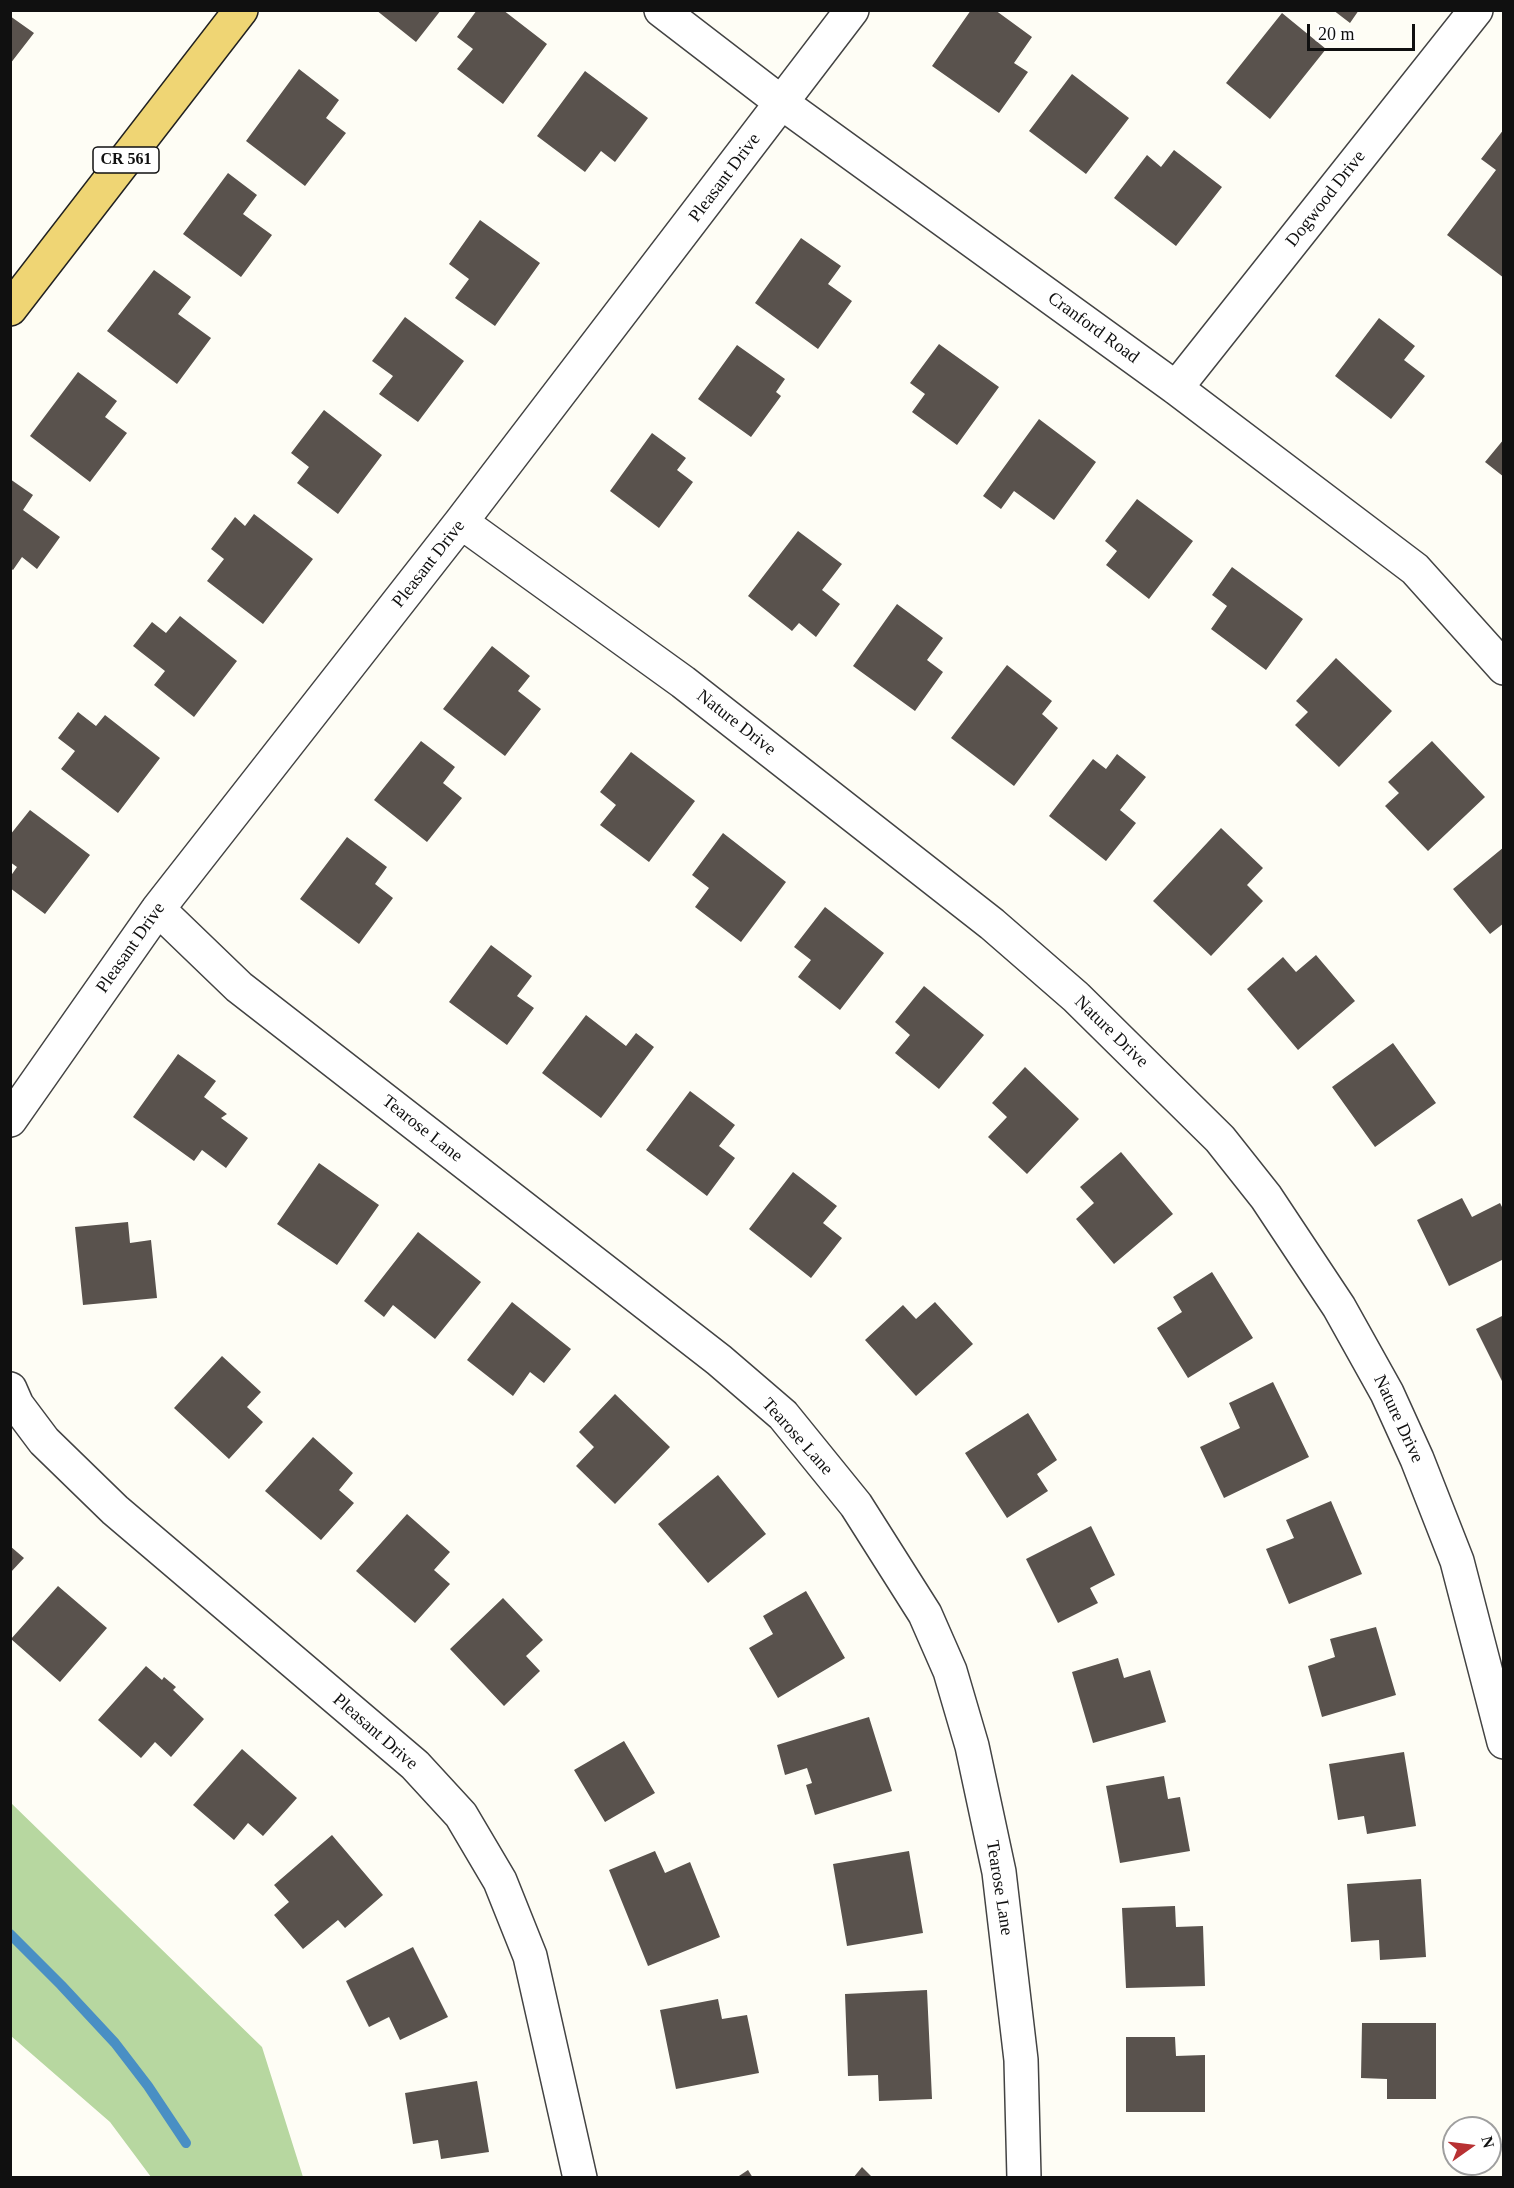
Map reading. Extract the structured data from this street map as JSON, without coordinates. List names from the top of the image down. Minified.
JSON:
{"streets":{"main road":["CR 561"],"street":["Pleasant Drive","Dogwood Drive","Cranford Road","Nature Drive","Tearose Lane"]},"crossings":[["Pleasant Drive","Cranford Road"],["Pleasant Drive","Nature Drive"],["Pleasant Drive","Tearose Lane"],["Dogwood Drive","Cranford Road"]],"scale_bar":"20 m","north":"right"}
